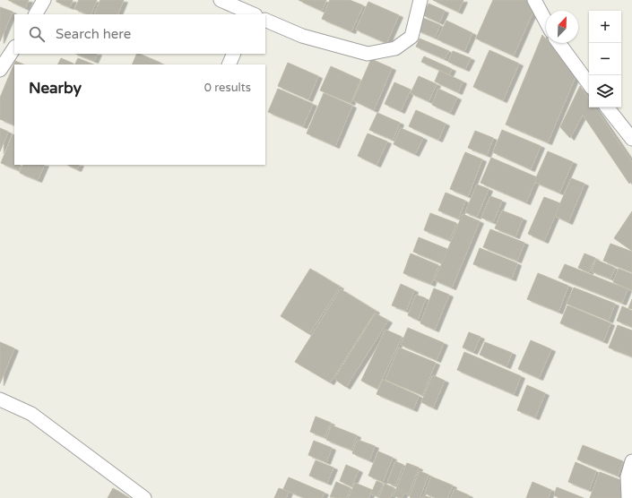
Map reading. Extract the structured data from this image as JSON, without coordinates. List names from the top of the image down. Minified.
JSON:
{"north":"top right","page":{"map_buttons":["+","−"],"search":"Search here","heading":["Nearby","0 results"]}}
